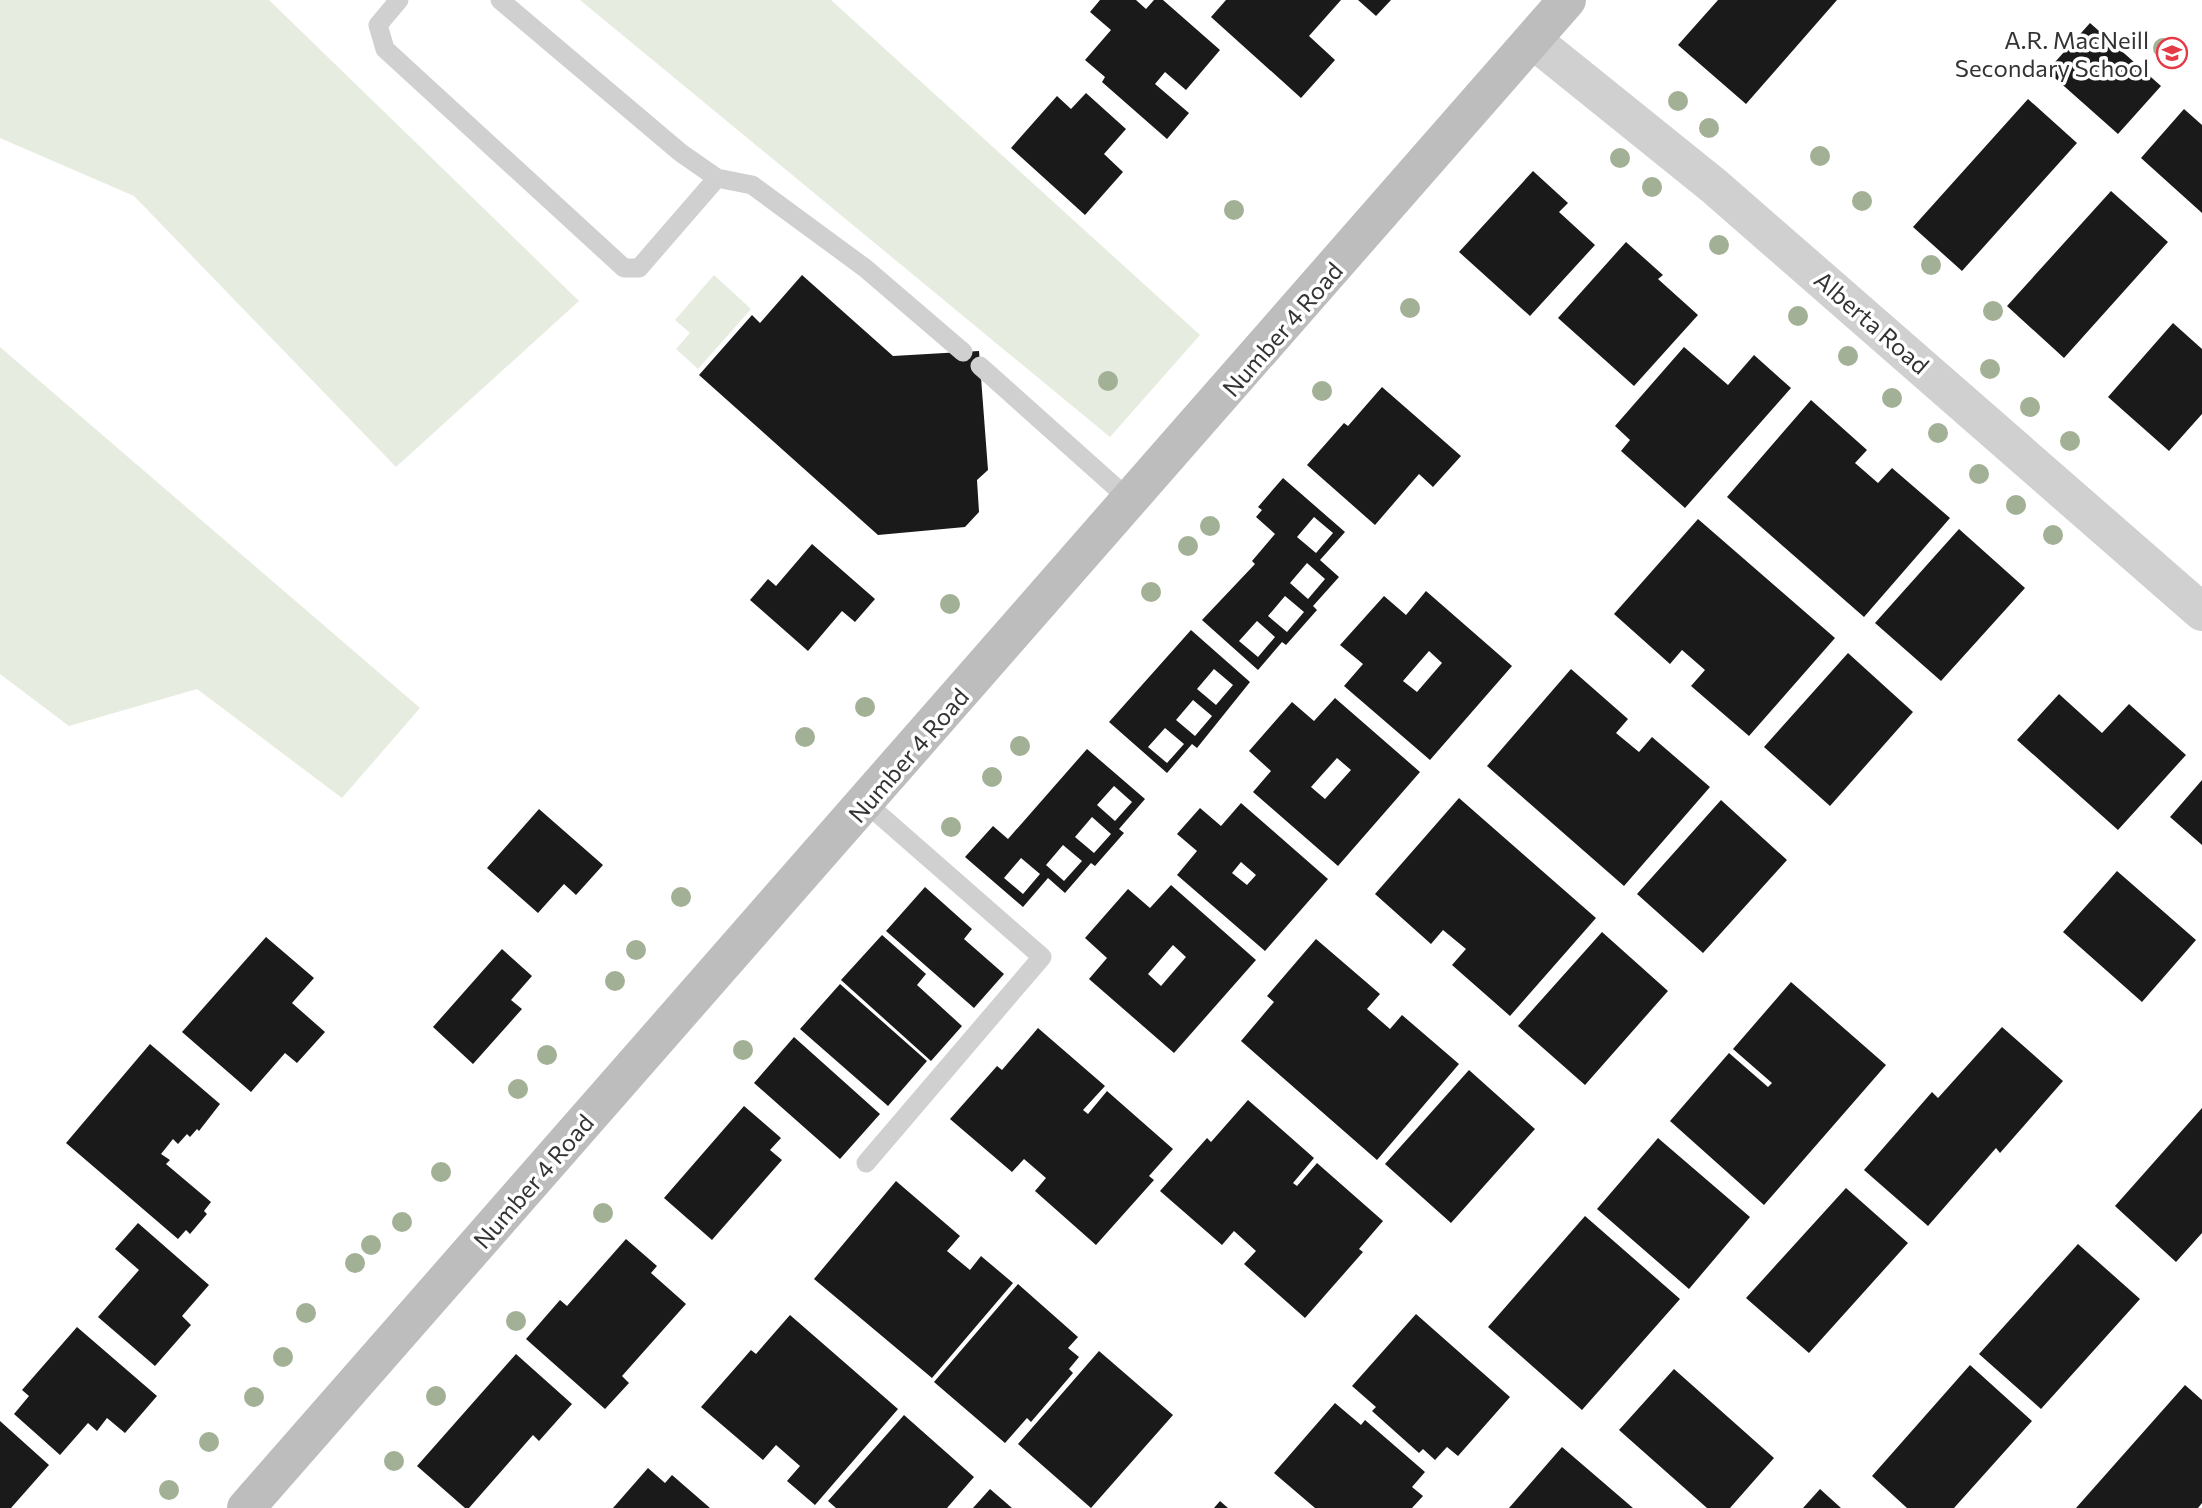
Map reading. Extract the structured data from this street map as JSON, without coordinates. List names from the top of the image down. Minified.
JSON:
{"streets":{"main road":["Number 4 Road"],"street":["Alberta Road"]},"crossings":[["Alberta Road","Number 4 Road"]],"places":{"school or university":["A.R. MacNeill Secondary School"]}}
